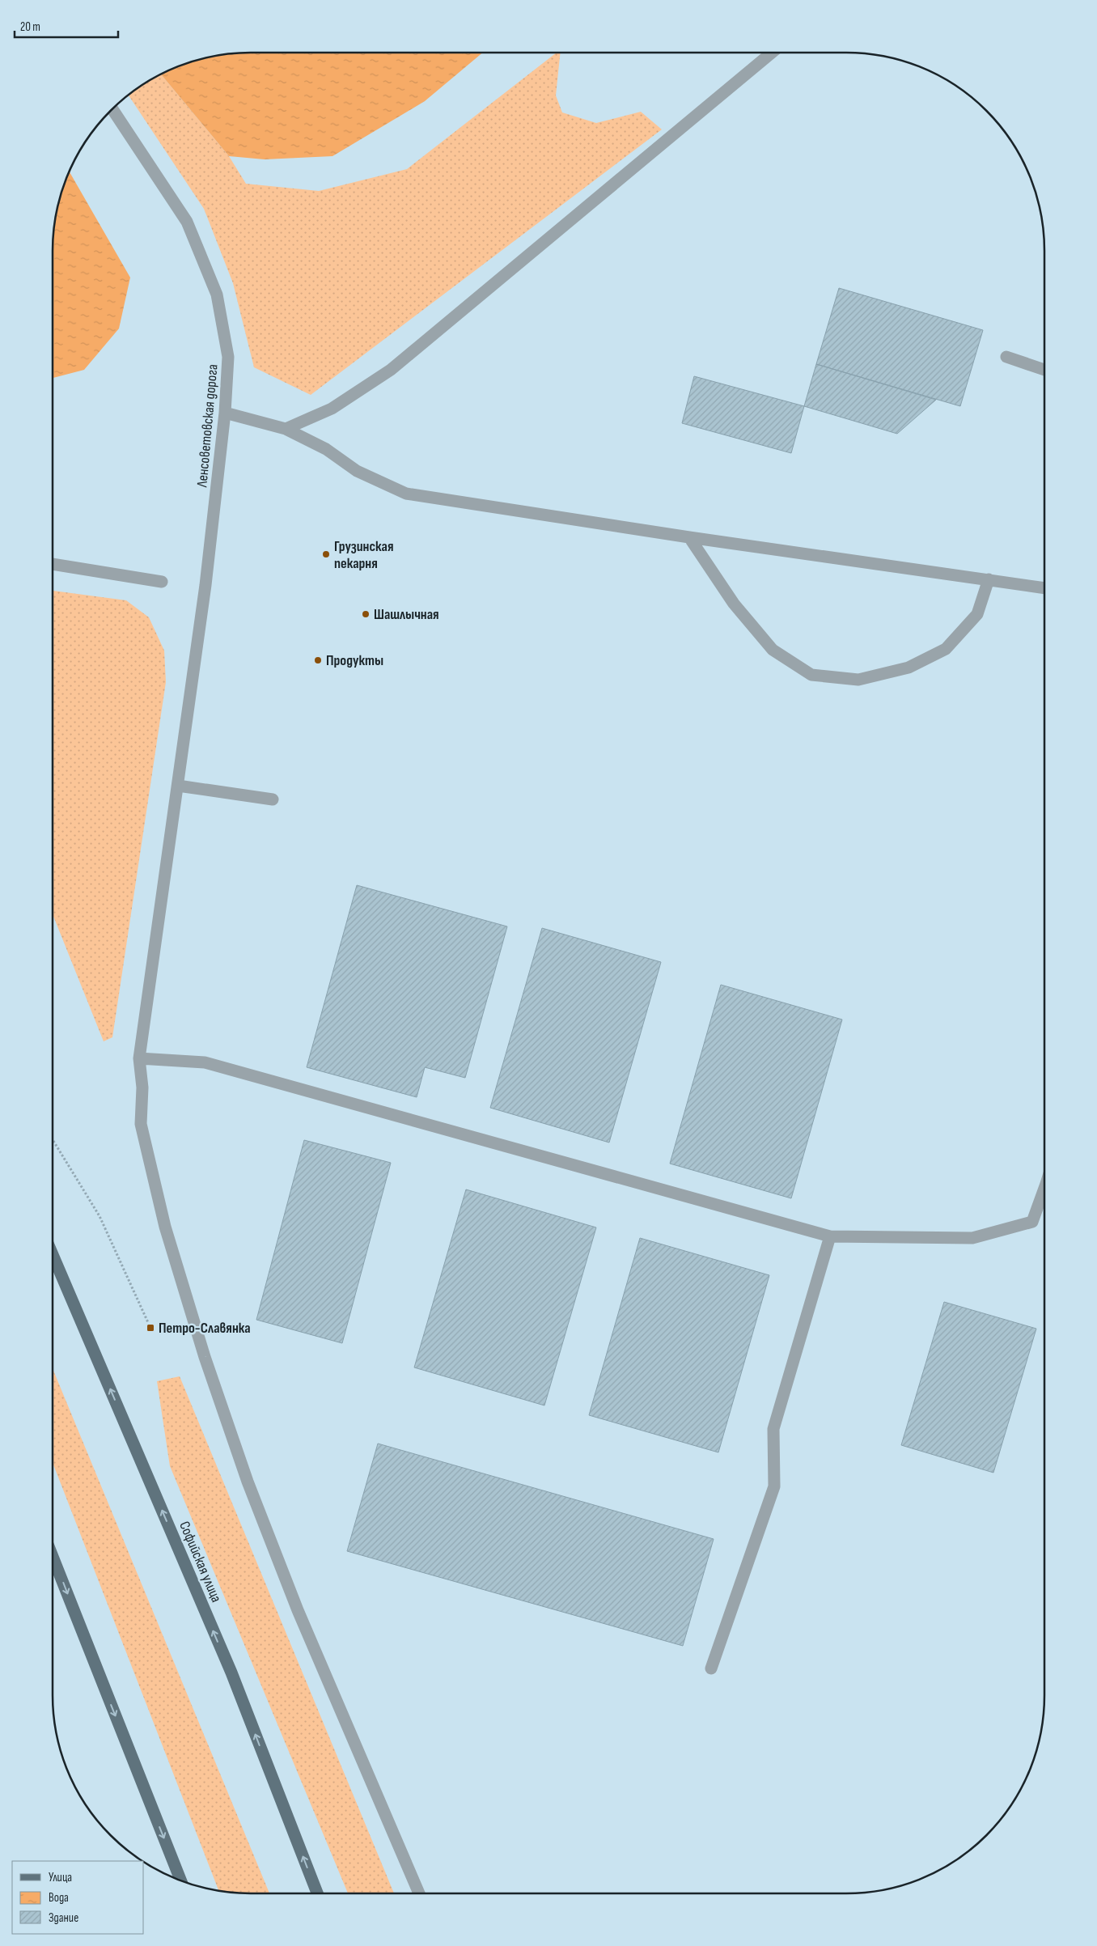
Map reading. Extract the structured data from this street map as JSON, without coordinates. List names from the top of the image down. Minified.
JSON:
{"streets":{"main road":["Софийская улица"],"street":["Ленсоветовская дорога"]},"one_way":["Софийская улица"],"places":{"other":["Грузинская пекарня","Шашлычная","Продукты"],"transit":["Петро-Славянка"]},"legend":["Улица","Вода","Здание"],"scale_bar":"20 m"}
